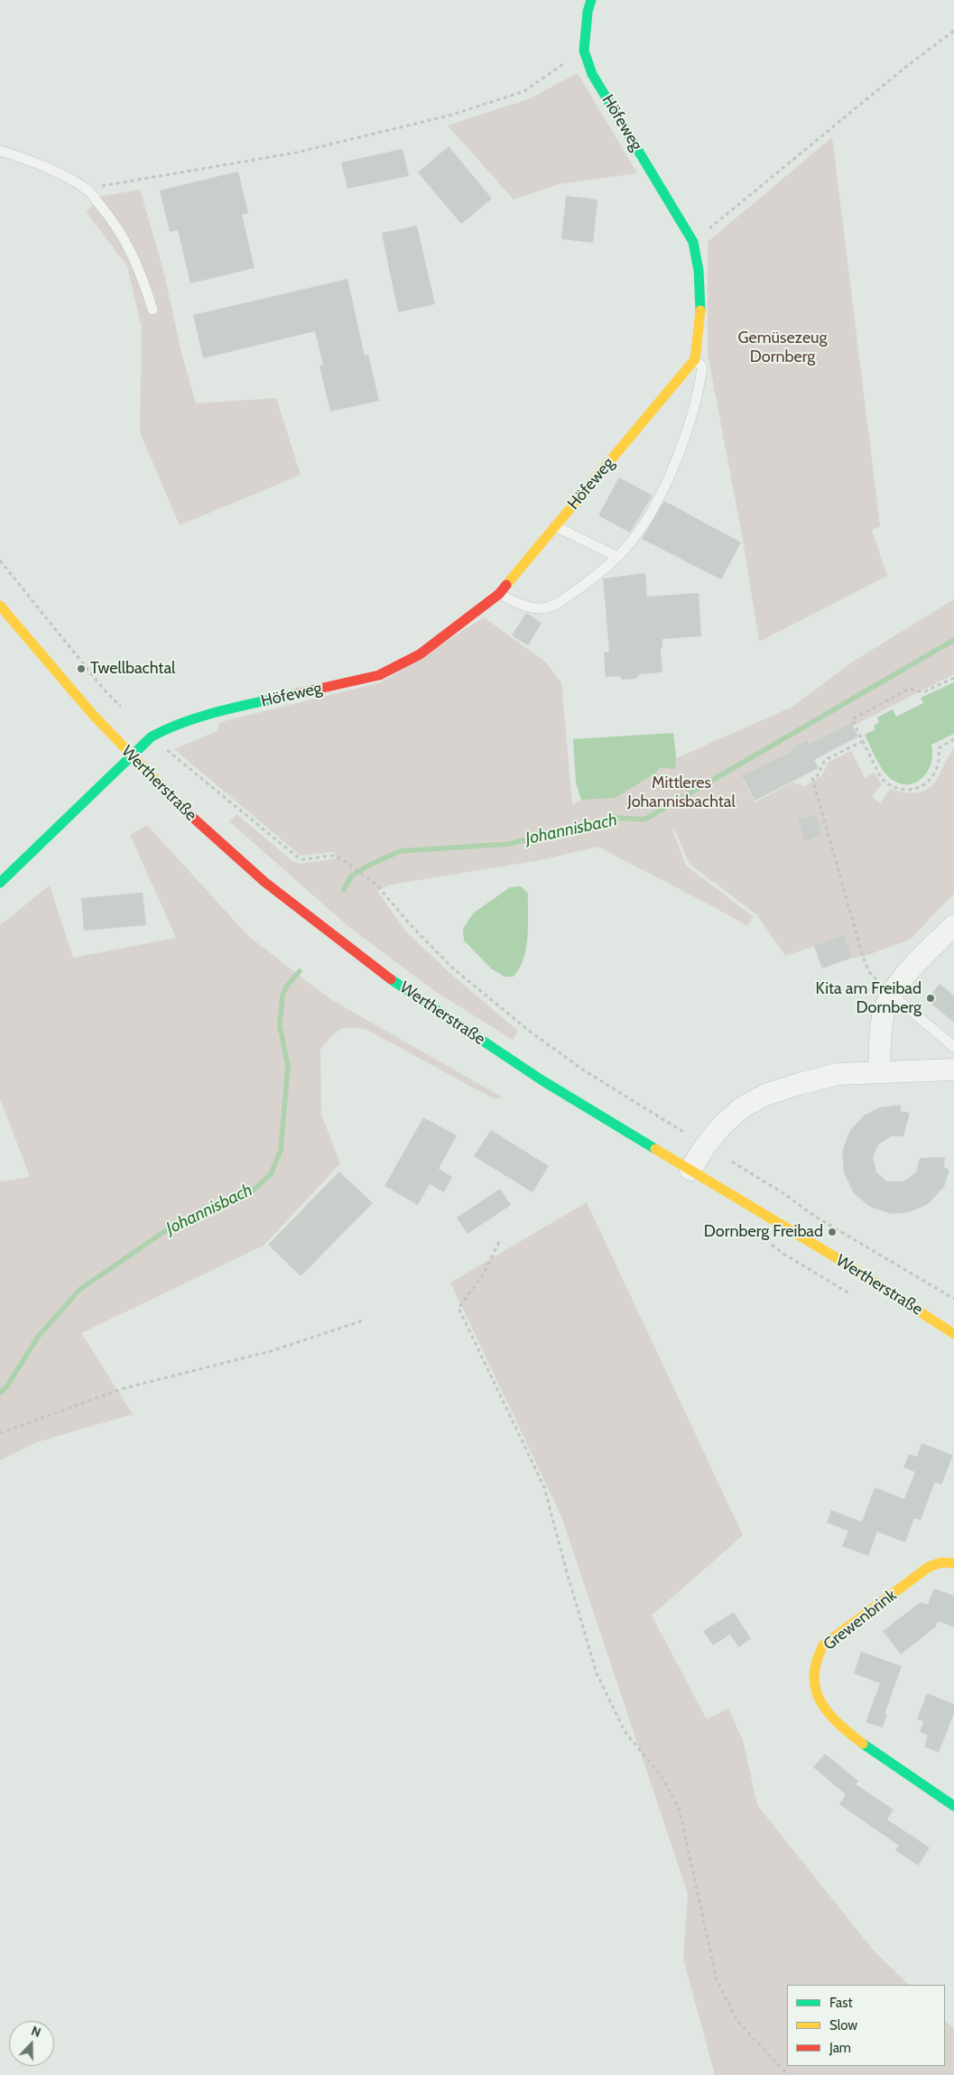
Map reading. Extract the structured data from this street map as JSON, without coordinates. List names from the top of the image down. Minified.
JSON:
{"streets":{"street":["Höfeweg","Wertherstraße","Grewenbrink"]},"crossings":[["Höfeweg","Wertherstraße"]],"water":["Johannisbach"],"parks":["Gemüsezeug Dornberg","Mittleres Johannisbachtal"],"places":["Twellbachtal","Kita am Freibad Dornberg","Dornberg Freibad"],"legend":["Fast","Slow","Jam"],"north":"top"}
